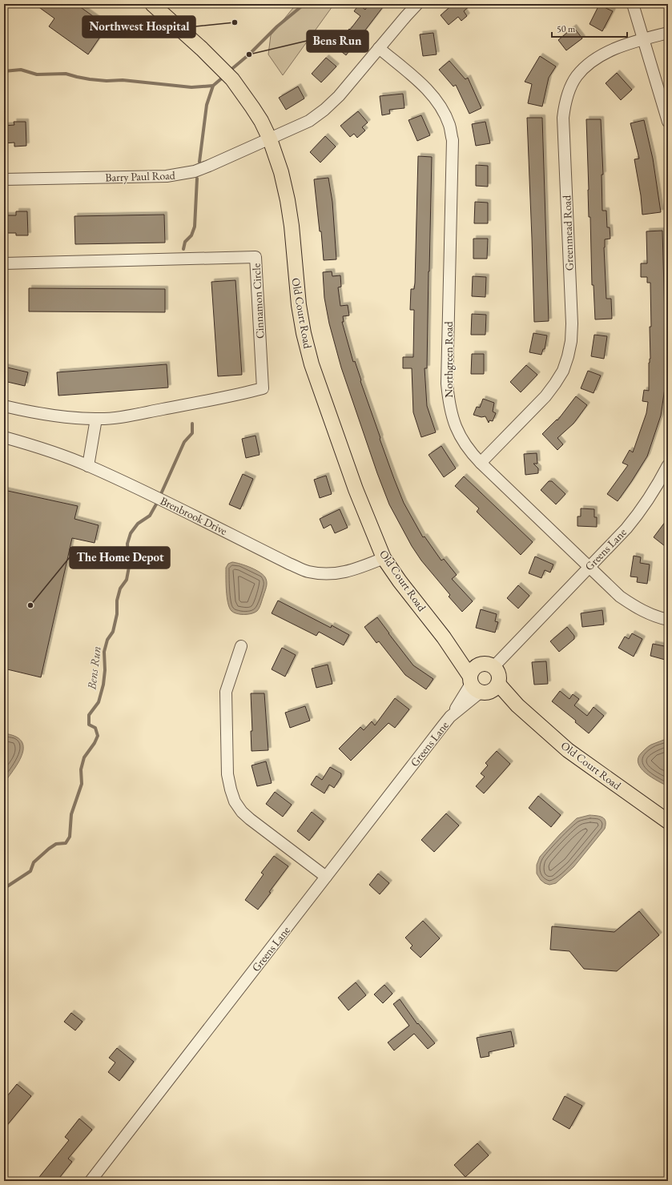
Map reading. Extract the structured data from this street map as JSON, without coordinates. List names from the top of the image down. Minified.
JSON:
{"streets":{"main road":["Old Court Road"],"street":["Barry Paul Road","Greenmead Road","Cinnamon Circle","Northgreen Road","Brenbrook Drive","Greens Lane"]},"crossings":[["Barry Paul Road","Old Court Road"],["Barry Paul Road","Northgreen Road"],["Greenmead Road","Northgreen Road"],["Old Court Road","Brenbrook Drive"],["Old Court Road","Greens Lane"],["Northgreen Road","Greens Lane"]],"water":["Bens Run"],"places":["Northwest Hospital","Bens Run","The Home Depot"],"scale_bar":"50 m"}
